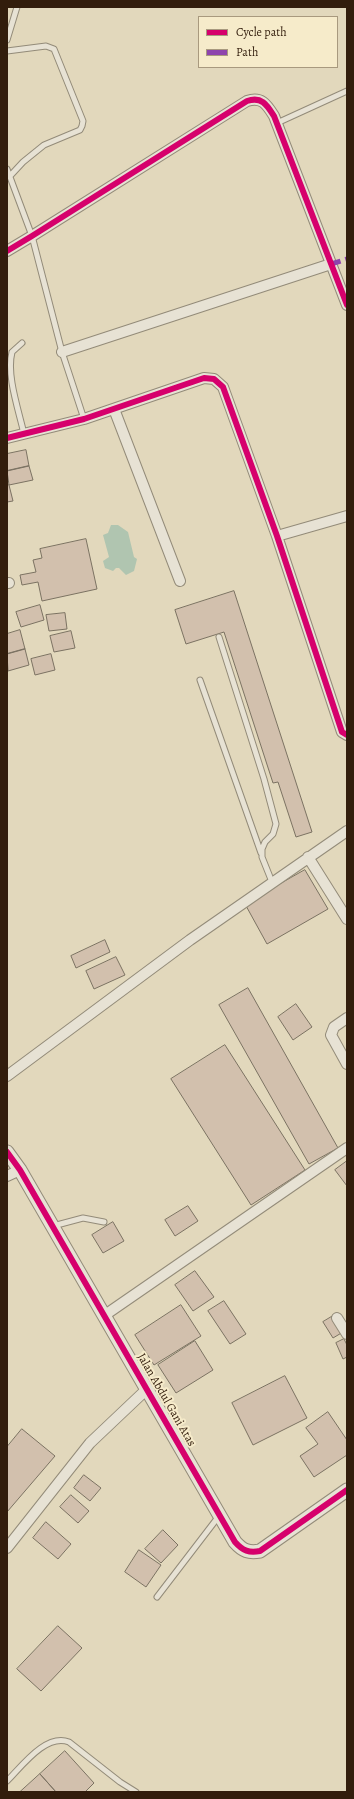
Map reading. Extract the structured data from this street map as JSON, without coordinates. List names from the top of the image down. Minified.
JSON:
{"streets":{"street":["Jalan Abdul Gani Atas"]},"legend":["Cycle path","Path"]}
